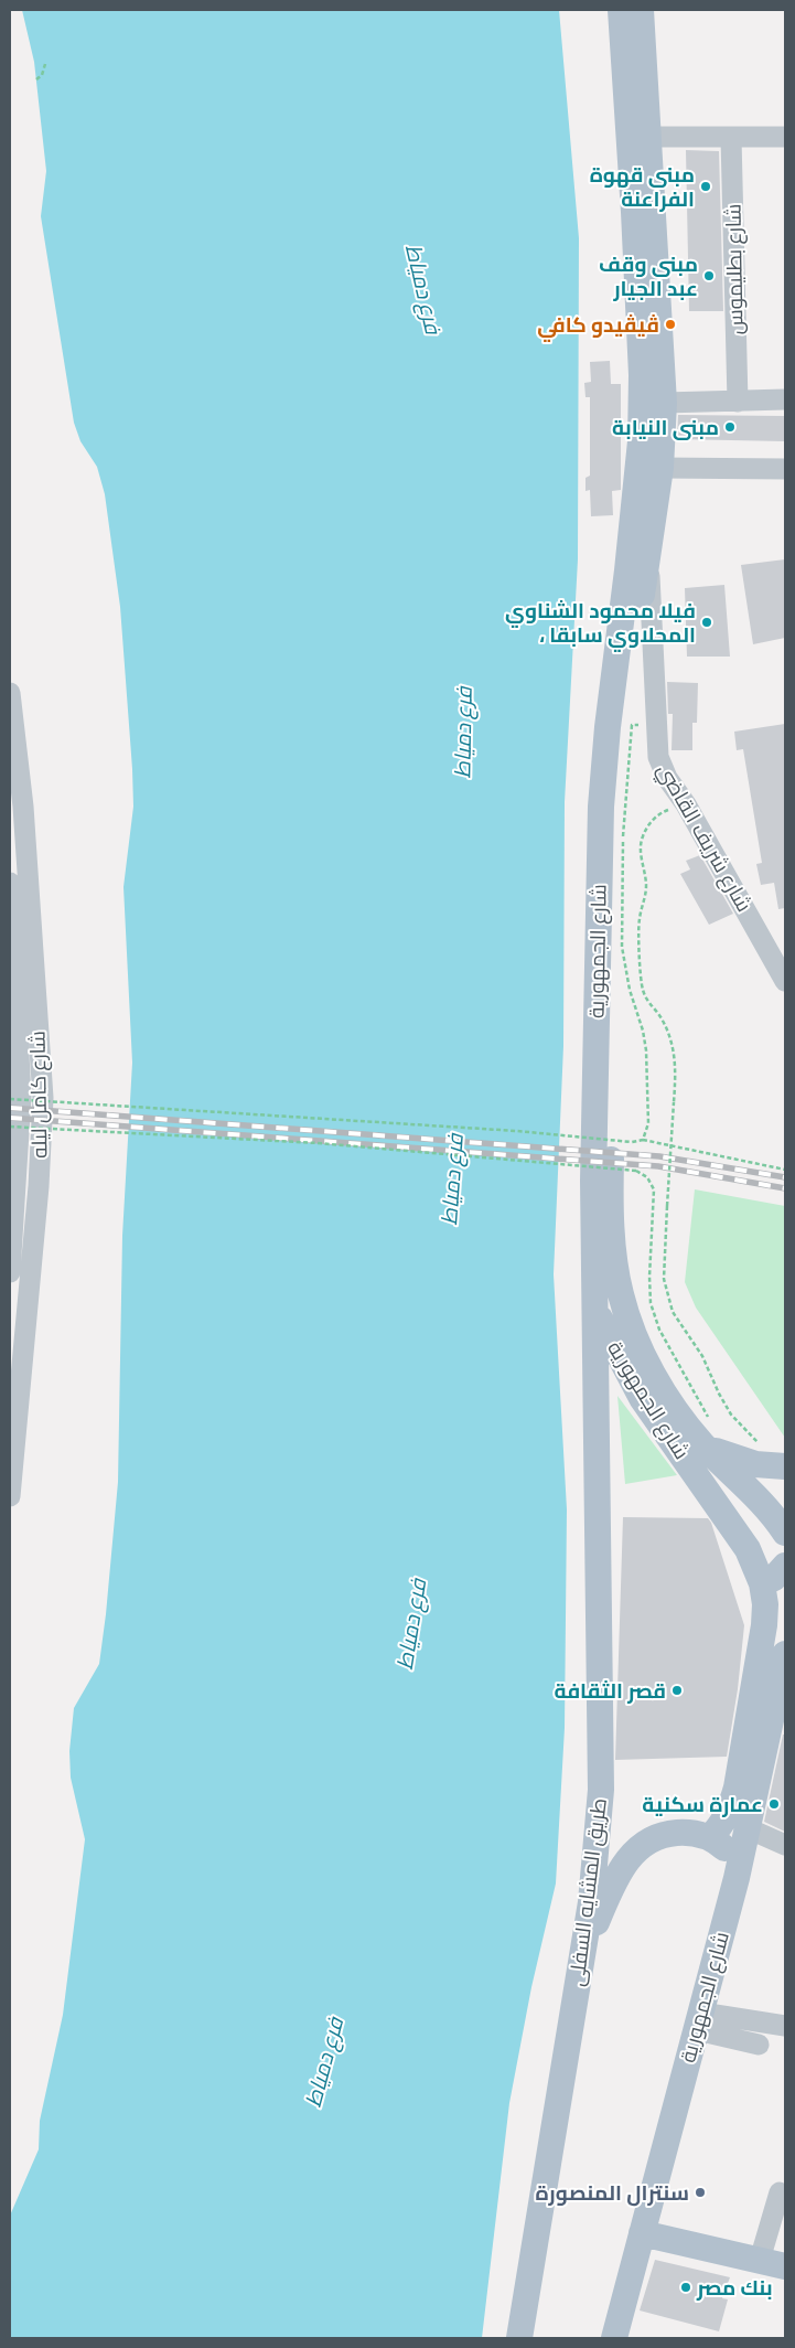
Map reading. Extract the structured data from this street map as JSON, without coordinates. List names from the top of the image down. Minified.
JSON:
{"streets":{"main road":["شارع الجمهورية","طريق المشايه السفلى"],"street":["شارع بطليموس","شارع شريف القاضي","شارع كامل ليله"]},"crossings":[["شارع شريف القاضي","شارع الجمهورية"],["شارع الجمهورية","طريق المشايه السفلى"]],"water":["فرع دمياط"],"places":["مبنى قهوة الفراعنة","مبنى وقف عبد الجيار","ڤيڤيدو كافي","مبنى النيابة","فيلا محمود الشناوي ، المحلاوي سابقا","قصر الثقافة","عمارة سكنية","سنترال المنصورة","بنك مصر"]}
